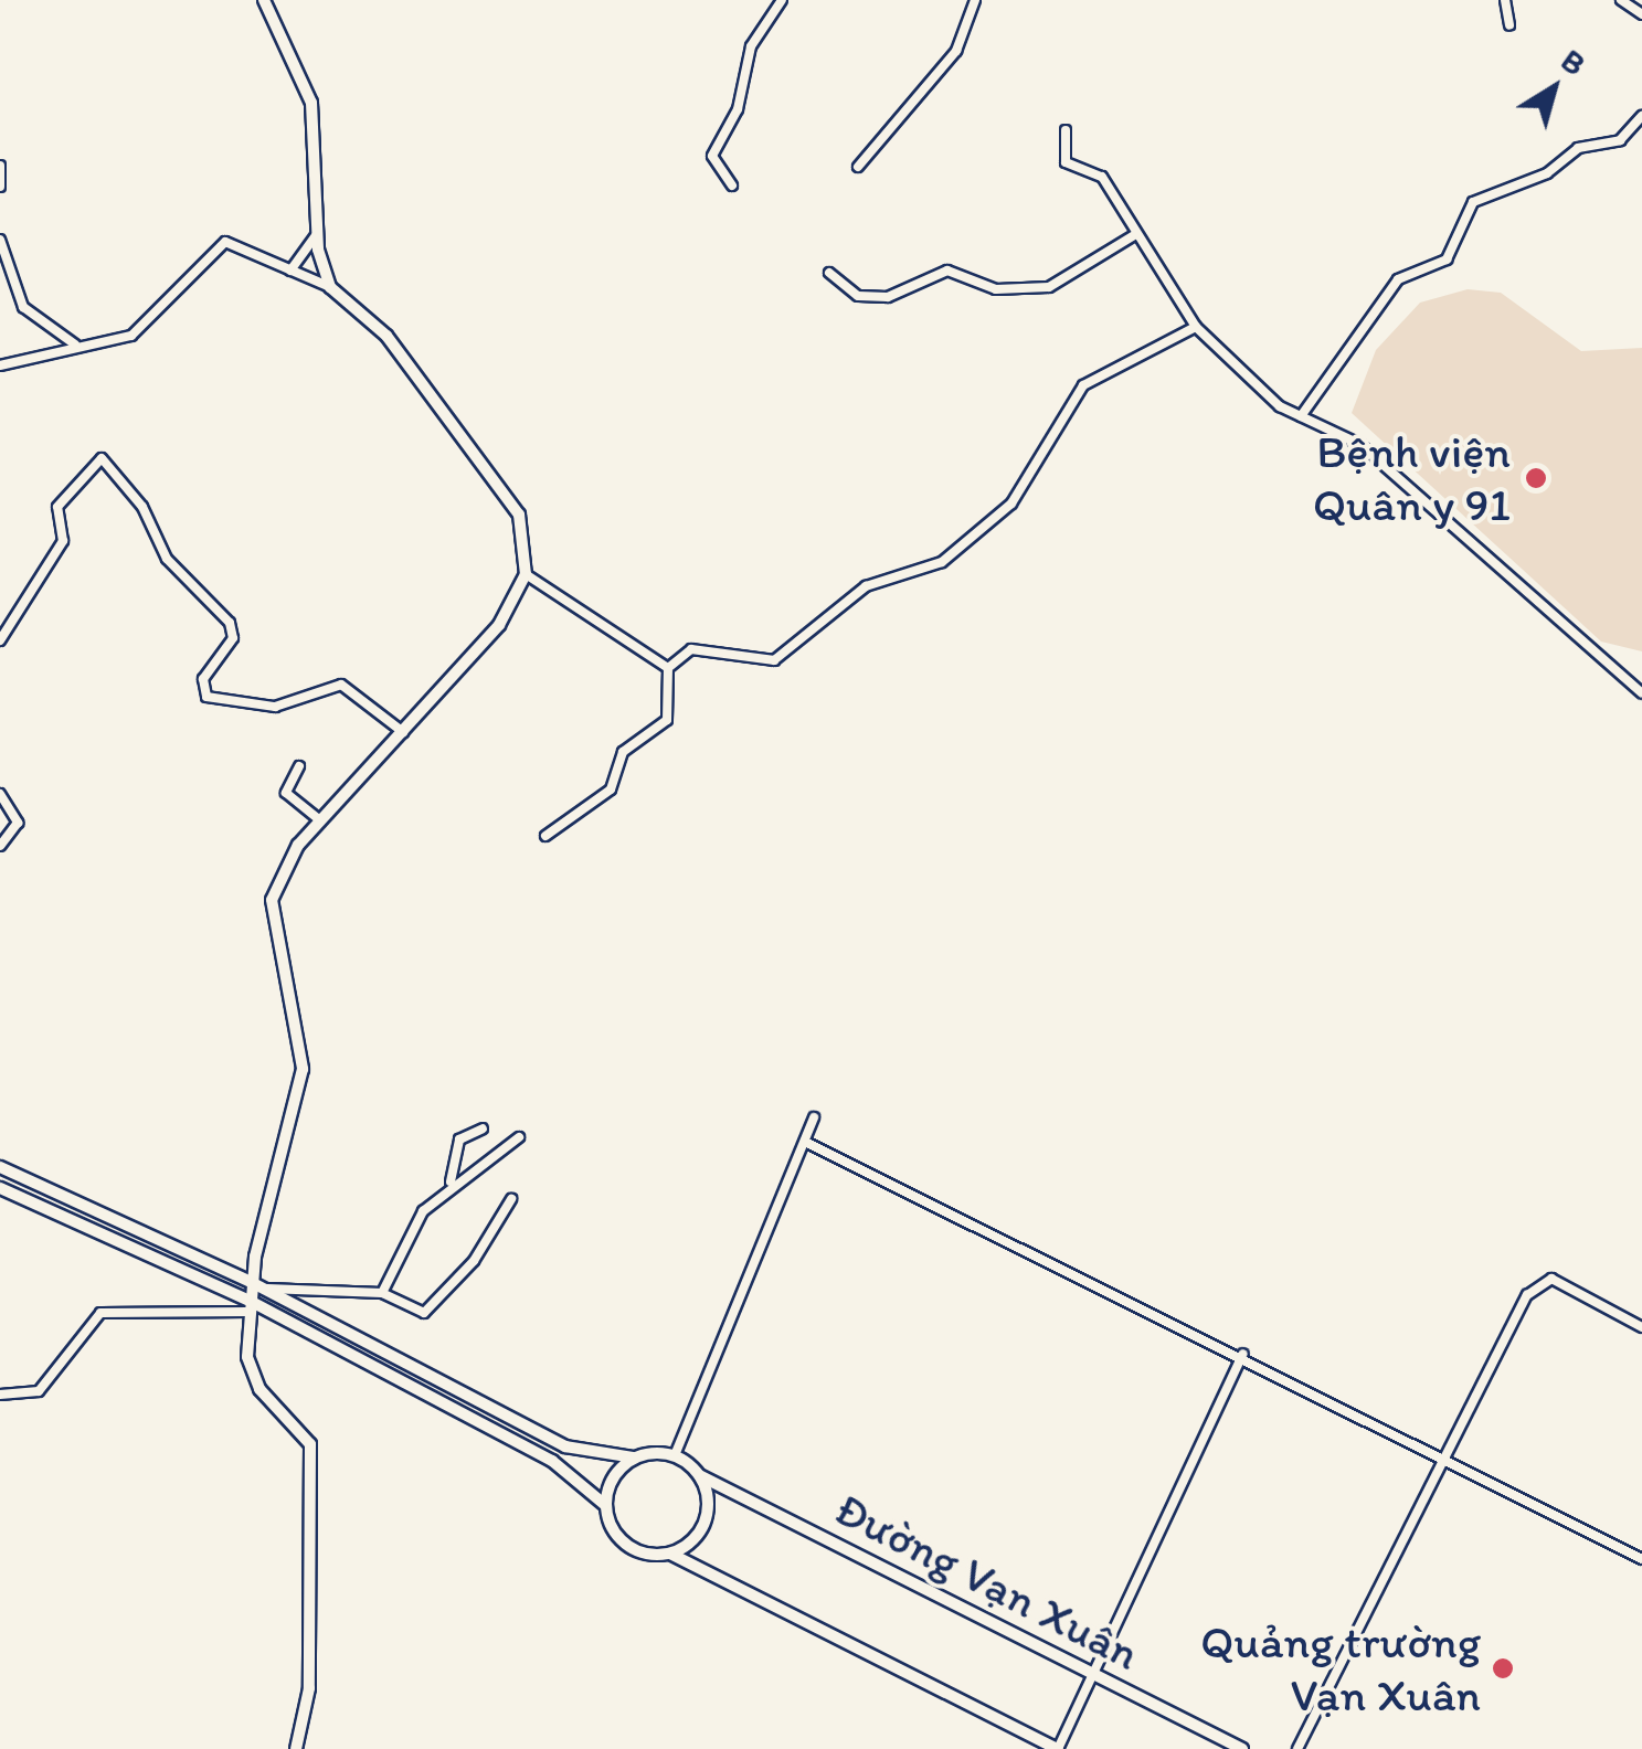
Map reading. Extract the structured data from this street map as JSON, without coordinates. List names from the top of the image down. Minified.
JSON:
{"streets":{"street":["Đường Vạn Xuân"]},"places":["Bệnh viện Quân y 91","Quảng trường Vạn Xuân"],"north":"top right"}
